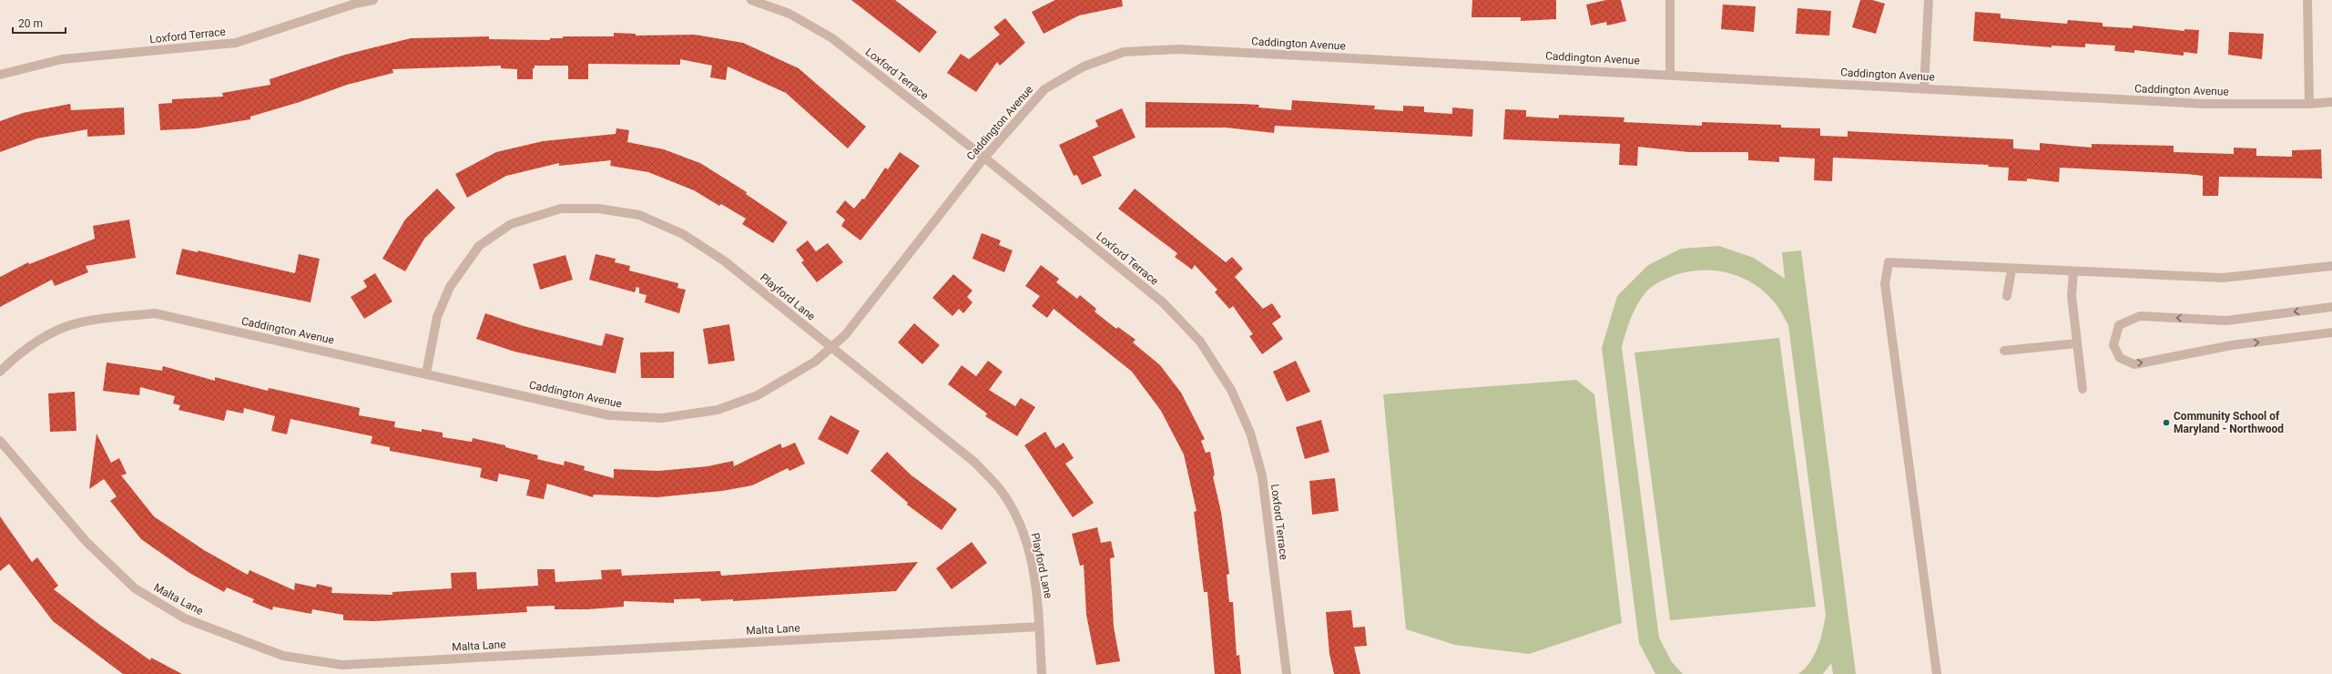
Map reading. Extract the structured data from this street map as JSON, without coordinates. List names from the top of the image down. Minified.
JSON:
{"streets":{"street":["Loxford Terrace","Caddington Avenue","Playford Lane","Malta Lane"]},"crossings":[["Loxford Terrace","Caddington Avenue"],["Caddington Avenue","Playford Lane"],["Playford Lane","Malta Lane"]],"places":["Community School of Maryland - Northwood"],"scale_bar":"20 m"}
